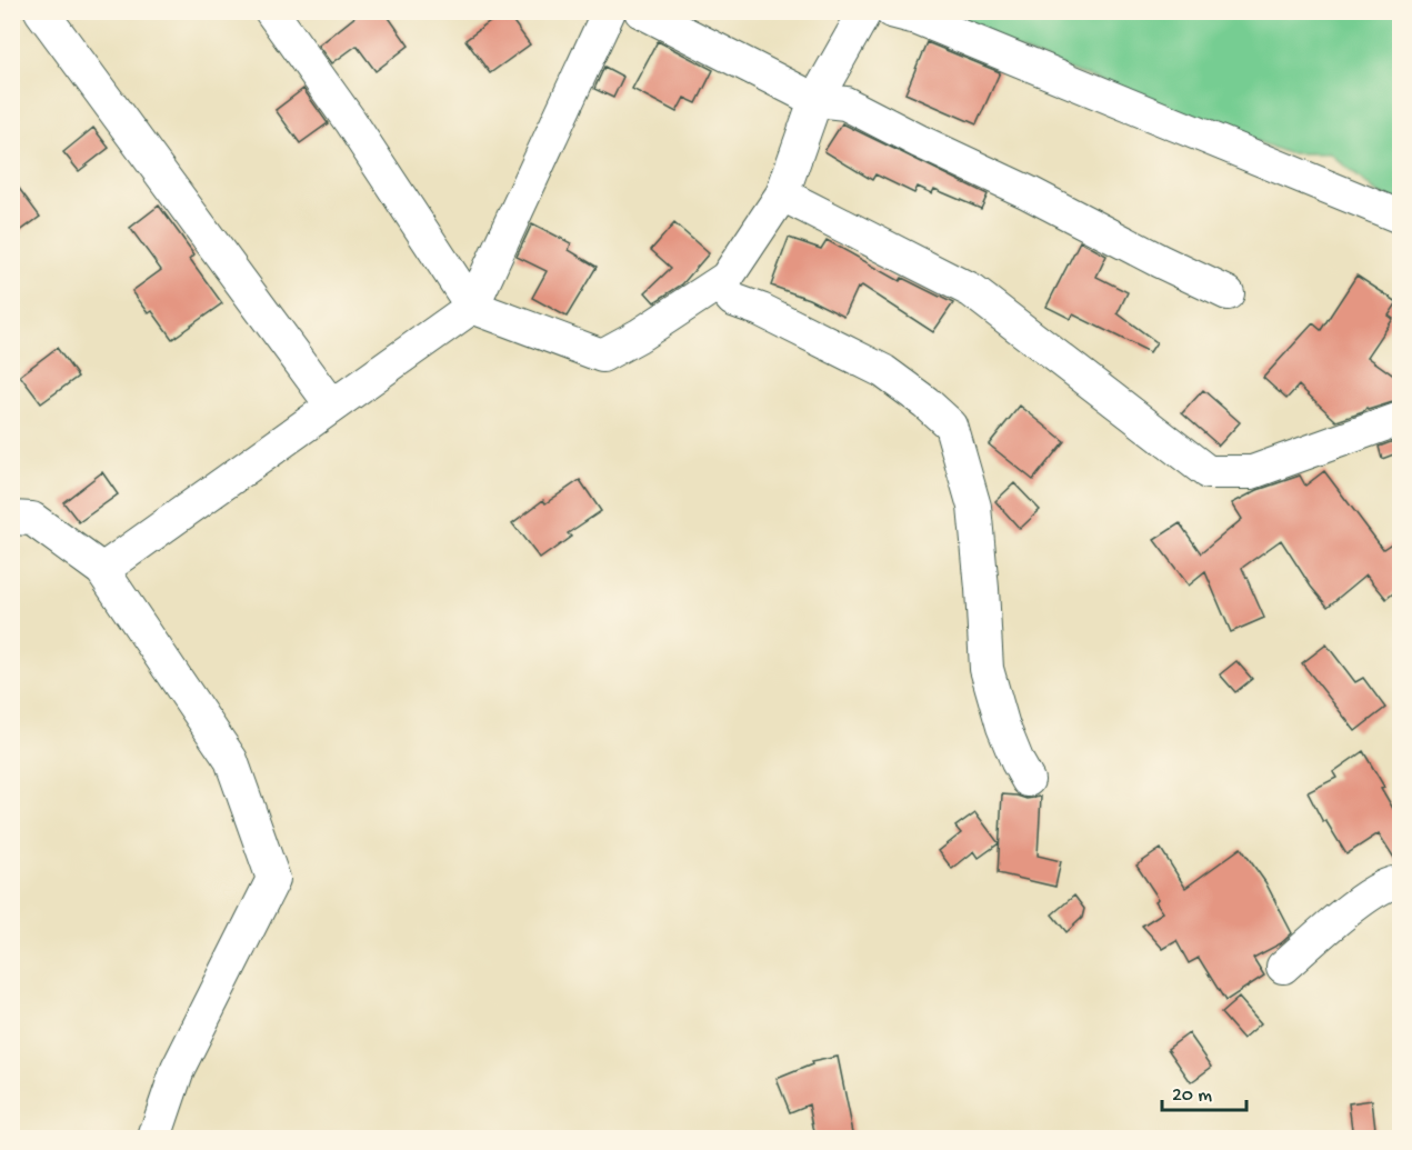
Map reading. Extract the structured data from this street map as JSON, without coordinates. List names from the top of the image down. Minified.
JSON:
{"scale_bar":"20 m"}
